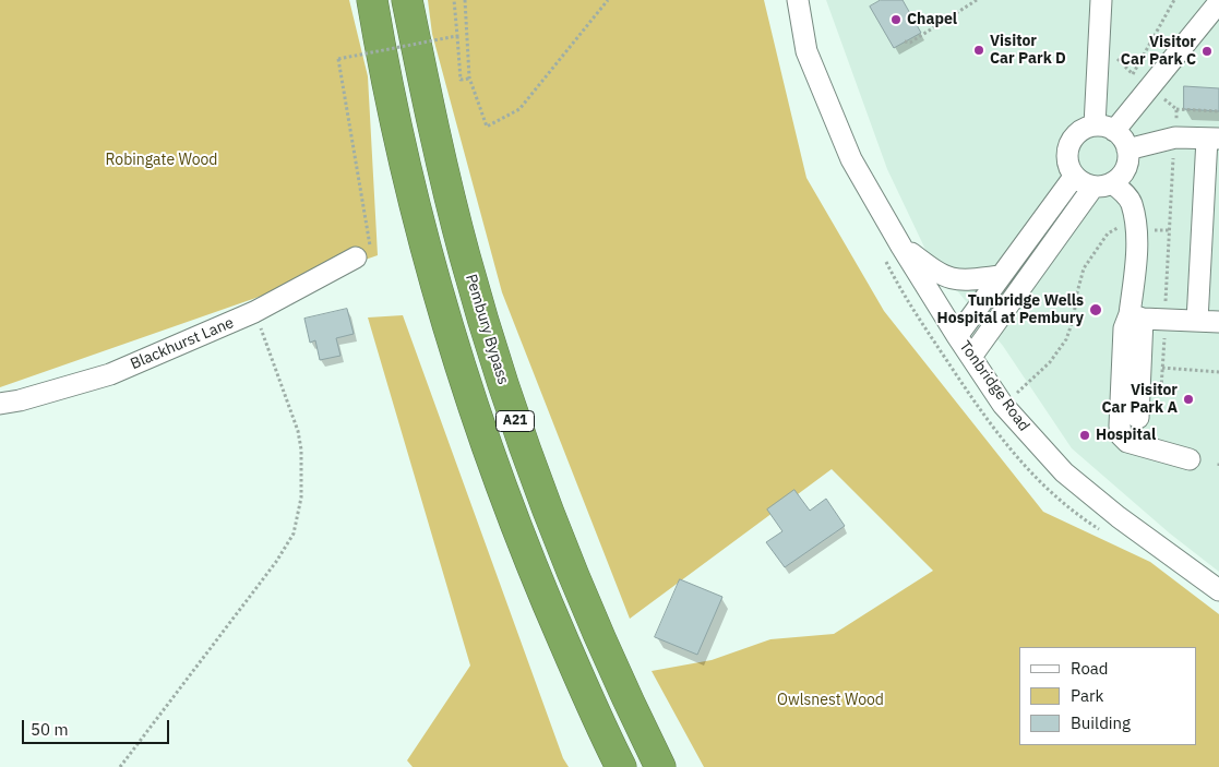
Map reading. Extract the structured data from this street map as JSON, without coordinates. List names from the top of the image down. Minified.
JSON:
{"streets":{"highway":["Pembury Bypass","A21"],"street":["Blackhurst Lane","Tonbridge Road"]},"parks":["Robingate Wood","Owlsnest Wood"],"places":["Chapel","Visitor Car Park D","Visitor Car Park C","Tunbridge Wells Hospital at Pembury","Visitor Car Park A","Hospital"],"legend":["Road","Park","Building"],"scale_bar":"50 m"}
